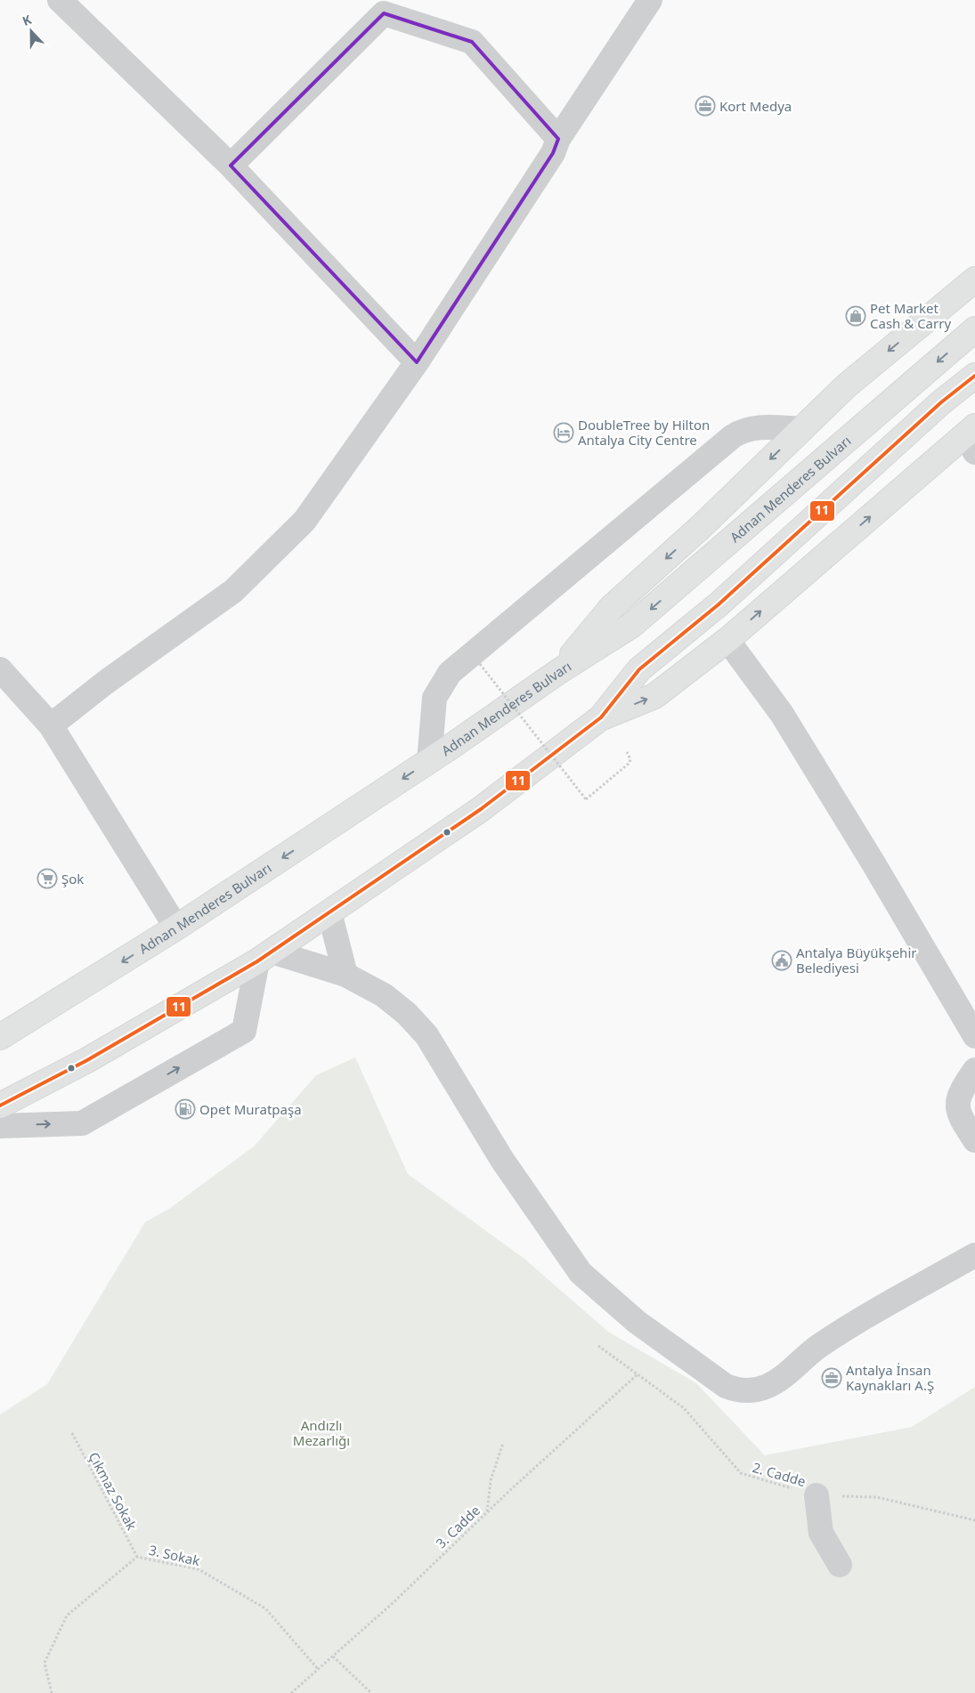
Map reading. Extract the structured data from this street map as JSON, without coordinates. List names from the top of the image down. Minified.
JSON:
{"streets":{"main road":["Adnan Menderes Bulvarı"],"path":["2. Cadde","Çıkmaz Sokak","3. Cadde","3. Sokak"]},"crossings":[["2. Cadde","3. Cadde"],["Çıkmaz Sokak","3. Sokak"],["3. Cadde","3. Sokak"]],"parks":["Andızlı Mezarlığı"],"places":{"office":["Kort Medya","Antalya İnsan Kaynakları A.Ş"],"shop":["Pet Market Cash & Carry"],"hotel":["DoubleTree by Hilton Antalya City Centre"],"supermarket":["Şok"],"public building":["Antalya Büyükşehir Belediyesi"],"fuel station":["Opet Muratpaşa"]},"lines":["transit line 11"],"north":"top"}
